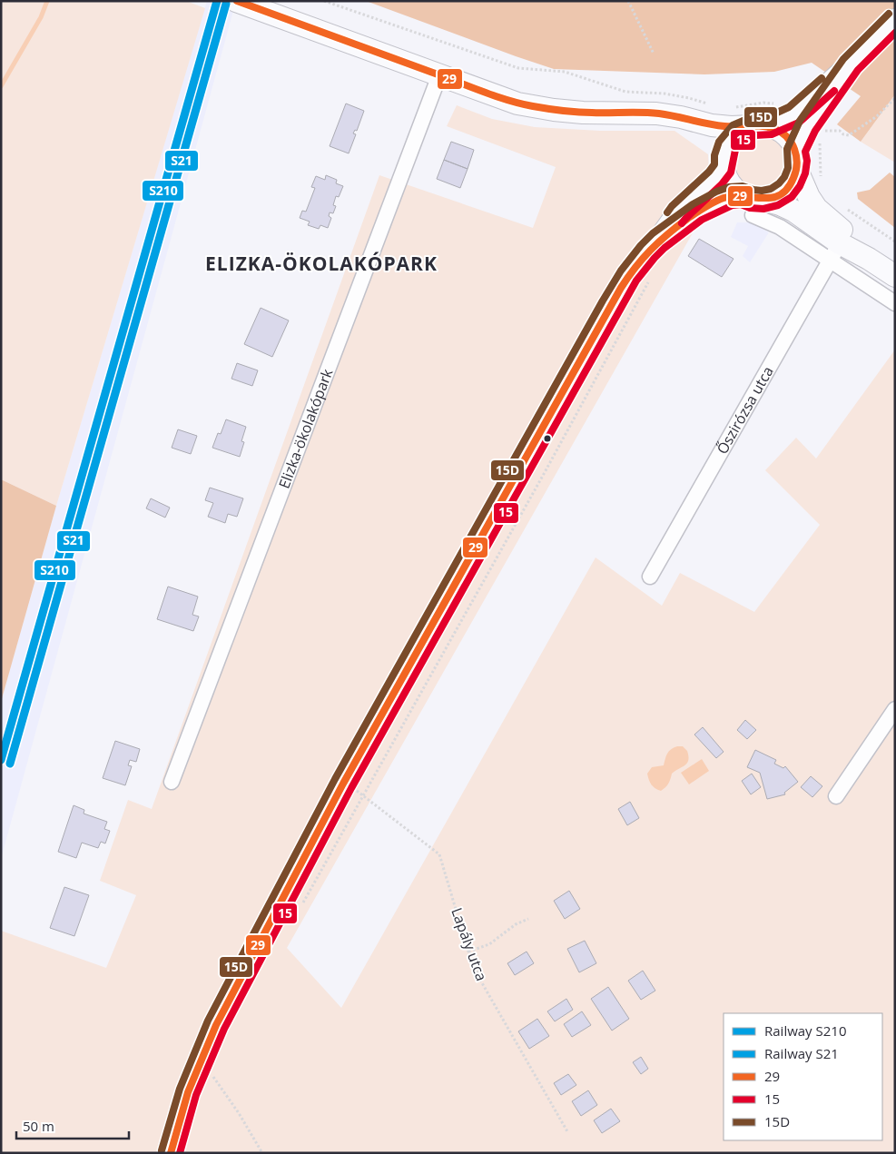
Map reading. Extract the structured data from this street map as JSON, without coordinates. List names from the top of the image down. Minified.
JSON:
{"streets":{"street":["Őszirózsa utca","Elizka-ökolakópark"],"path":["Lapály utca"]},"districts":["ELIZKA-ÖKOLAKÓPARK"],"lines":["rail line S210","transit line 29","rail line S21","transit line 15D","transit line 15"],"legend":["Railway S210","Railway S21","29","15","15D"],"scale_bar":"50 m"}
